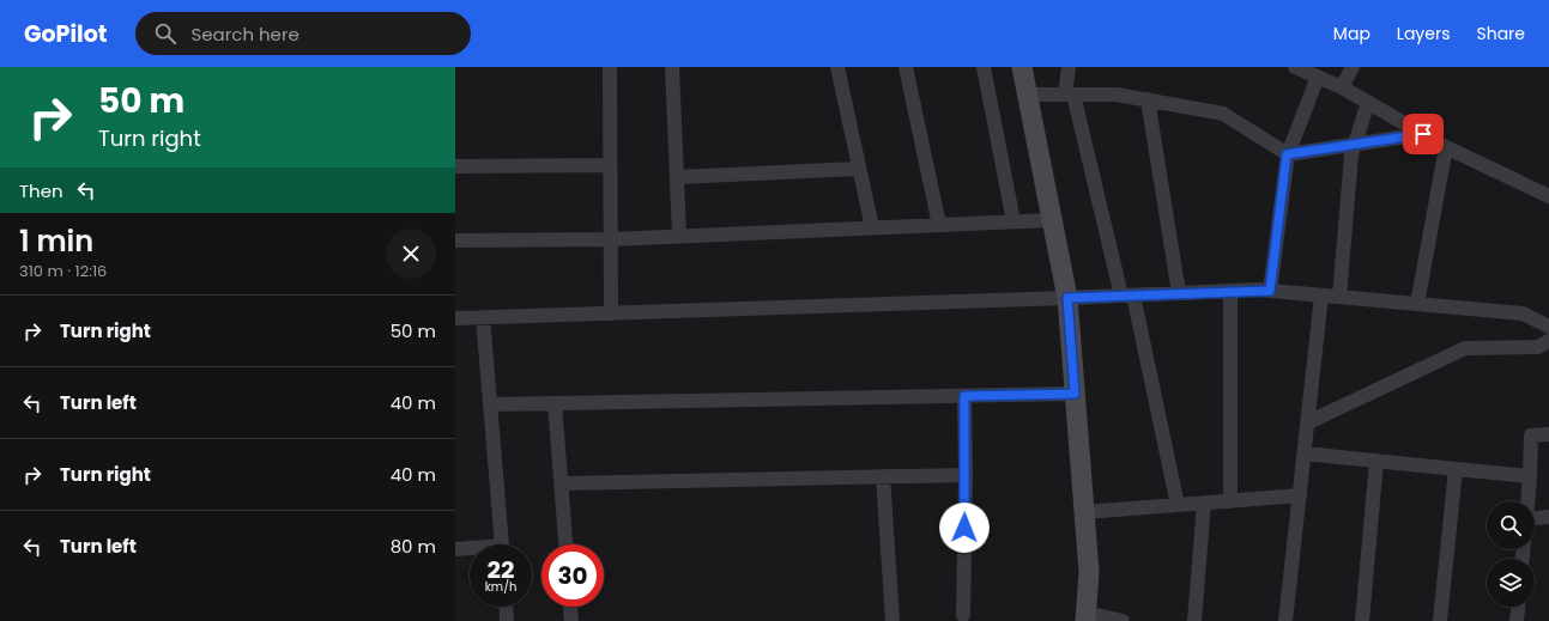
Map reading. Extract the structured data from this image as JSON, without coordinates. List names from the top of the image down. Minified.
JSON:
{"page":{"header":"GoPilot","search":"Search here","nav":["Map","Layers","Share"],"turn":["50 m","Turn right"],"then":"Then","heading":["1 min","310 m · 12:16"],"list":[{"name":"Turn right","value":"50 m"},{"name":"Turn left","value":"40 m"},{"name":"Turn right","value":"40 m"},{"name":"Turn left","value":"80 m"}],"speed":"22 km/h","limit":"30"}}
